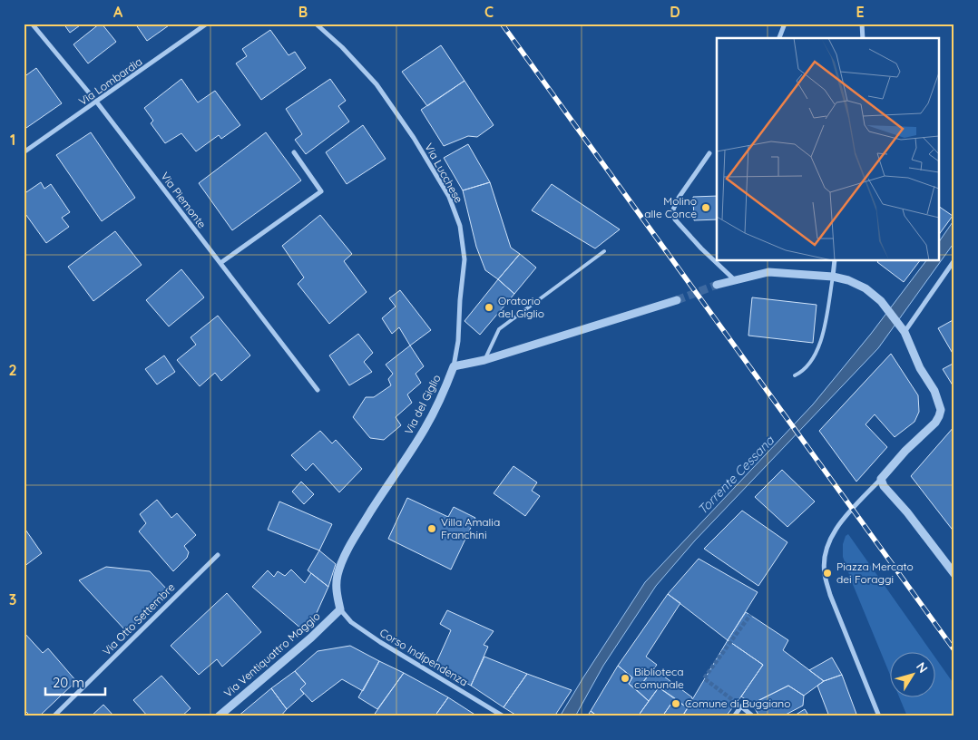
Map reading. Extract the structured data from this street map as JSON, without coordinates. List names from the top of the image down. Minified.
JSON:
{"streets":{"street":["Via Lombardia","Via Lucchese","Via Piemonte","Via del Giglio","Via Otto Settembre","Via Ventiquattro Maggio","Corso Indipendenza"]},"crossings":[["Via Lombardia","Via Piemonte"],["Via Lucchese","Via del Giglio"],["Via del Giglio","Via Ventiquattro Maggio"],["Via del Giglio","Corso Indipendenza"],["Via Ventiquattro Maggio","Corso Indipendenza"]],"water":["Torrente Cessana"],"places":["Molino alle Conce","Oratorio del Giglio","Villa Amalia Franchini","Piazza Mercato dei Foraggi","Biblioteca comunale","Comune di Buggiano"],"scale_bar":"20 m","north":"top right","grid":{"columns":["A","B","C","D","E"],"rows":["1","2","3"]}}
